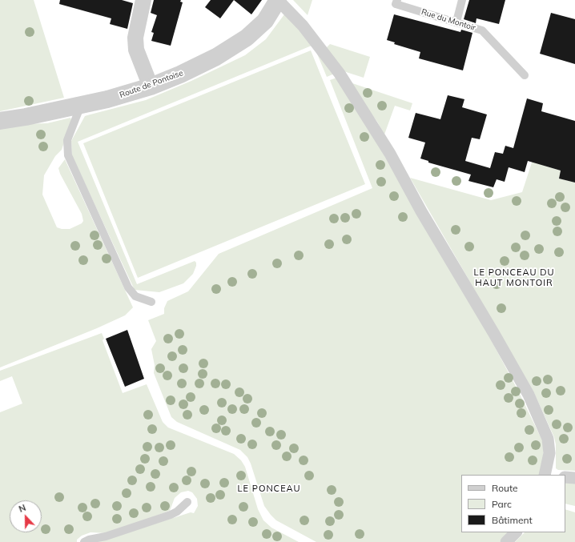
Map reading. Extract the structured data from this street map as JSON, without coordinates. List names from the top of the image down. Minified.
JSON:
{"streets":{"street":["Route de Pontoise"],"lane":["Rue du Montoir"]},"districts":["LE PONCEAU DU HAUT MONTOIR","LE PONCEAU"],"legend":["Route","Parc","Bâtiment"],"north":"top"}
